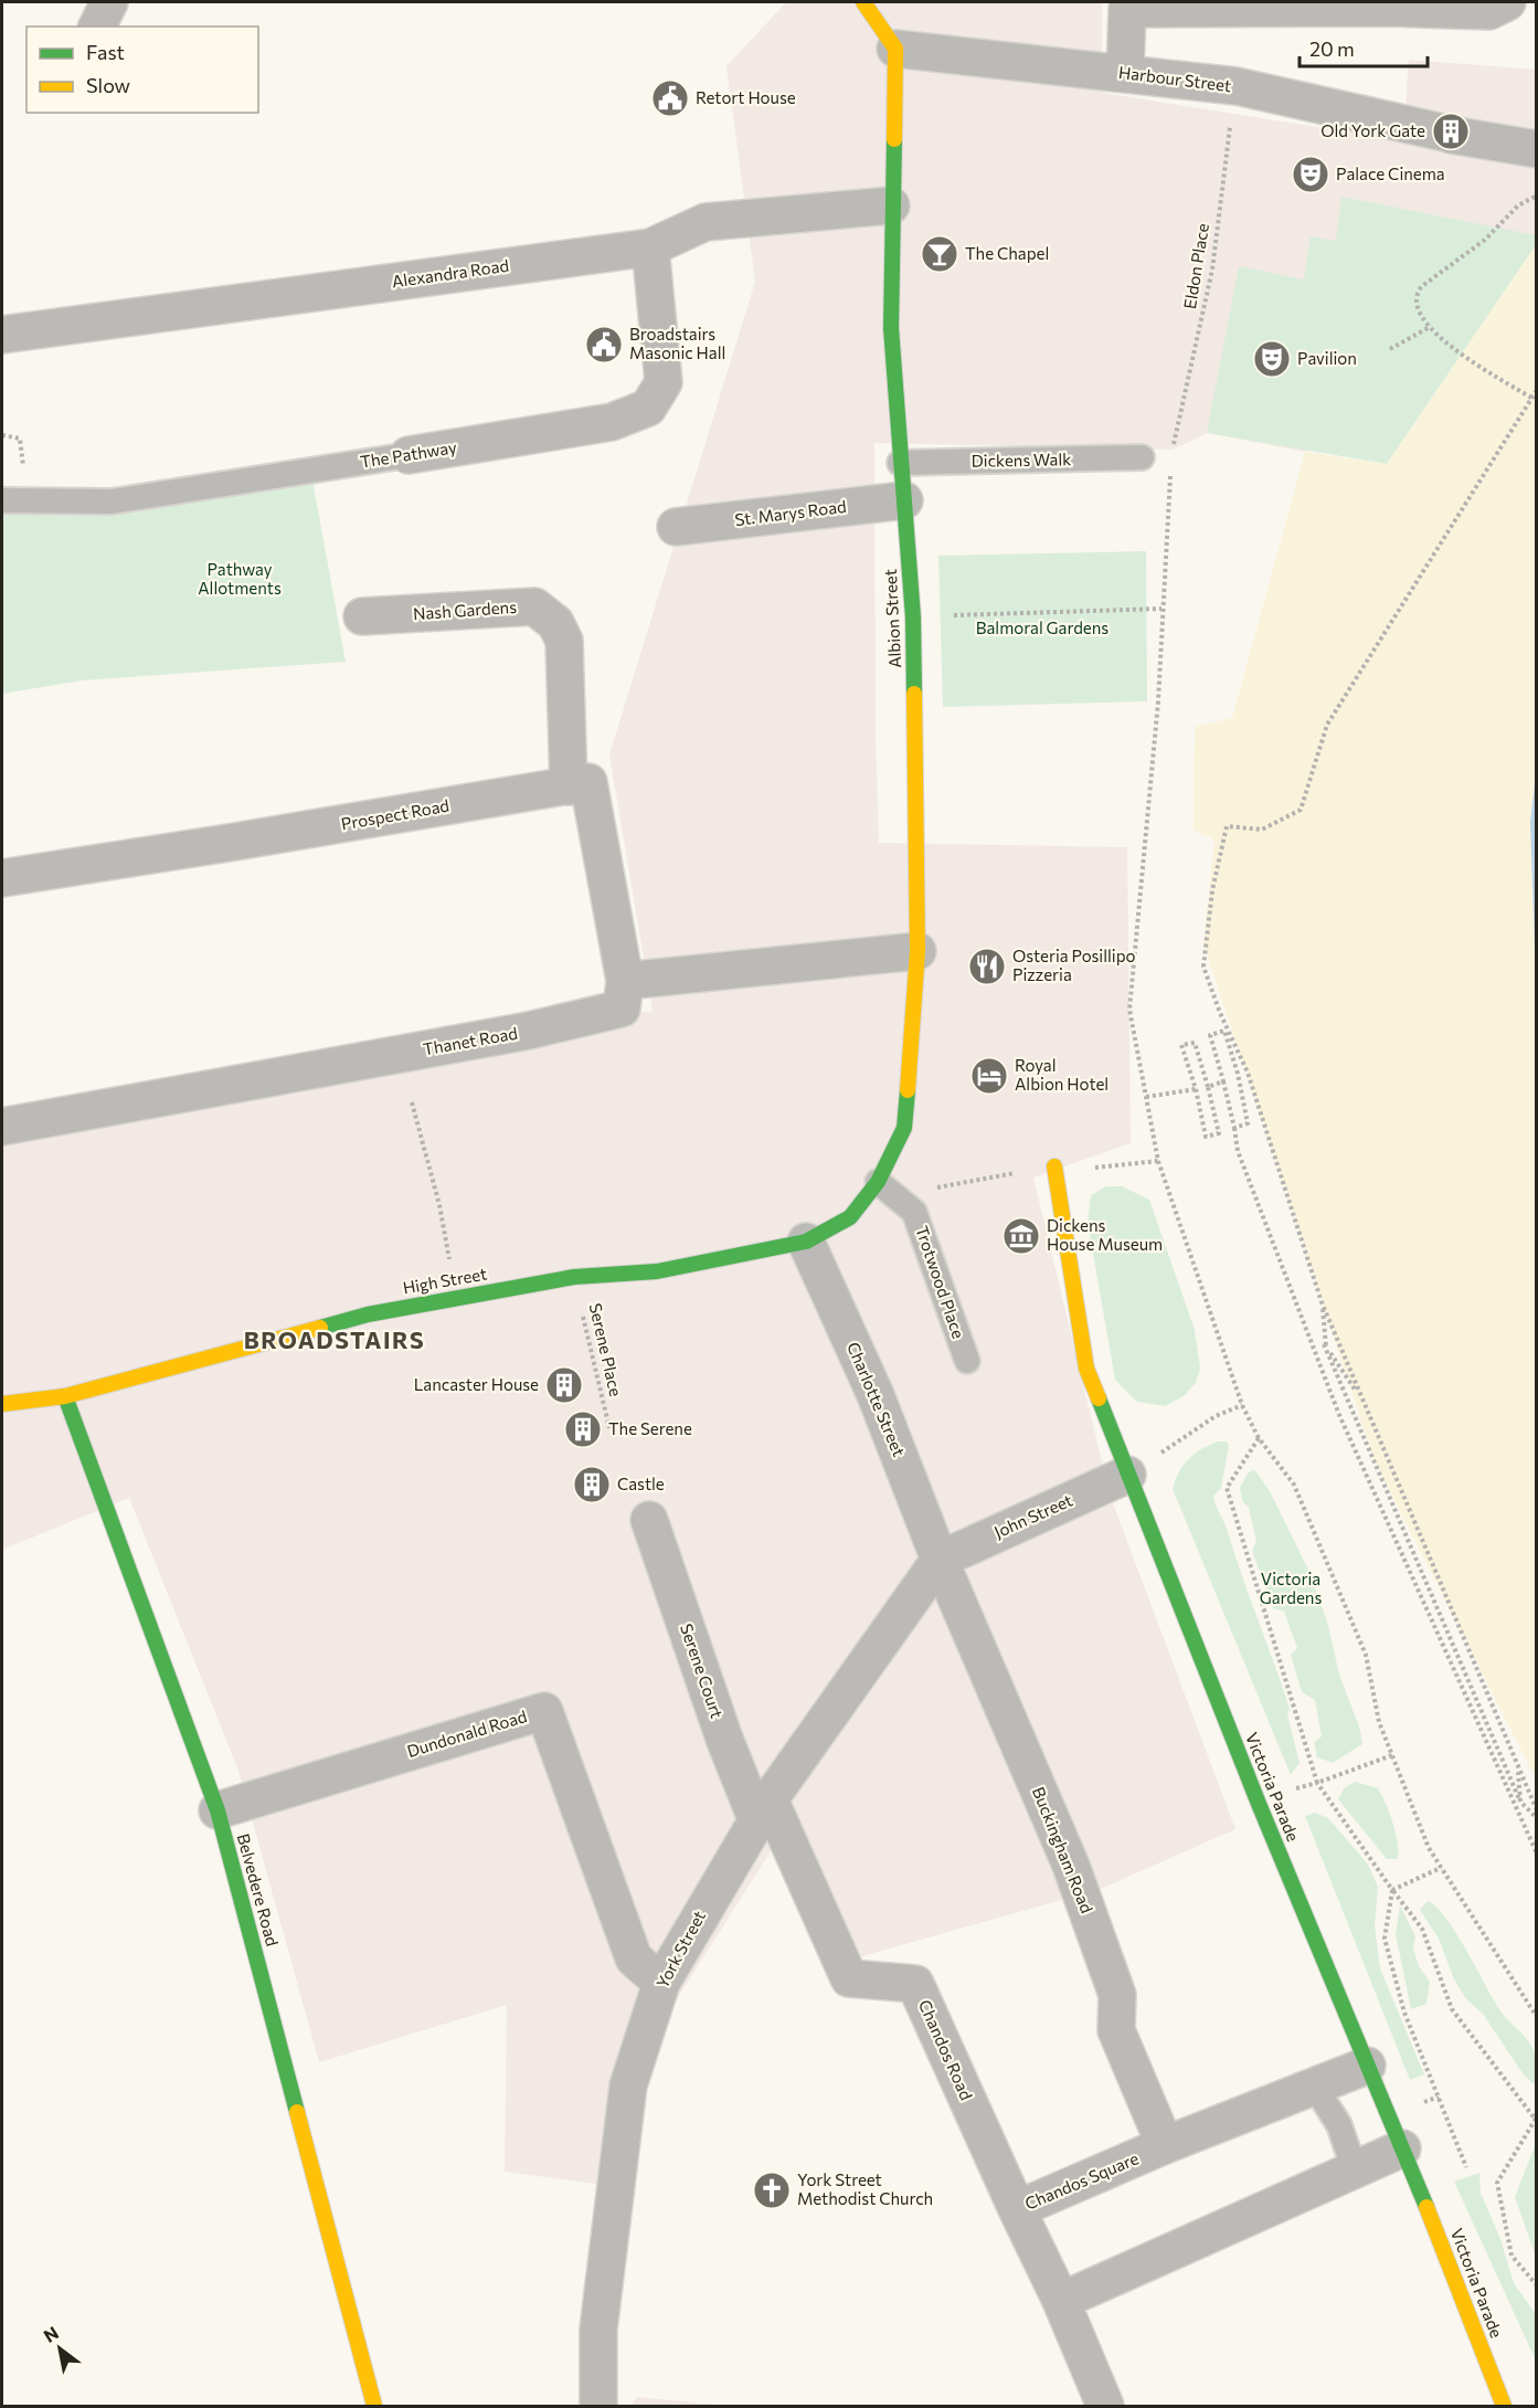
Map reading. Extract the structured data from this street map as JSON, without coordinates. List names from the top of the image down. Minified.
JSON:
{"streets":{"street":["Harbour Street","Alexandra Road","The Pathway","St. Marys Road","Nash Gardens","Albion Street","Prospect Road","Thanet Road","High Street","Charlotte Street","John Street","Serene Court","Dundonald Road","Victoria Parade","Buckingham Road","Belvedere Road","York Street","Chandos Road","Chandos Square"],"lane":["Dickens Walk","Trotwood Place"],"path":["Eldon Place","Serene Place"]},"crossings":[["Harbour Street","Eldon Place"],["Harbour Street","Albion Street"],["Alexandra Road","The Pathway"],["Alexandra Road","Albion Street"],["Dickens Walk","Albion Street"],["St. Marys Road","Albion Street"],["Nash Gardens","Prospect Road"],["Albion Street","High Street"],["Albion Street","Trotwood Place"],["Prospect Road","Thanet Road"],["High Street","Trotwood Place"],["High Street","Serene Place"],["High Street","Charlotte Street"],["High Street","Belvedere Road"],["Charlotte Street","John Street"],["Charlotte Street","Buckingham Road"],["Charlotte Street","York Street"],["John Street","Victoria Parade"],["John Street","Buckingham Road"],["John Street","York Street"],["Serene Court","York Street"],["Serene Court","Chandos Road"],["Dundonald Road","Belvedere Road"],["Dundonald Road","York Street"],["Victoria Parade","Chandos Square"],["Buckingham Road","York Street"],["Buckingham Road","Chandos Square"],["York Street","Chandos Road"],["Chandos Road","Chandos Square"]],"districts":["BROADSTAIRS"],"parks":["Pathway Allotments","Balmoral Gardens","Victoria Gardens"],"places":{"public building":["Retort House","Broadstairs Masonic Hall"],"building":["Old York Gate","Lancaster House","The Serene","Castle"],"theatre":["Palace Cinema","Pavilion"],"bar":["The Chapel"],"restaurant":["Osteria Posillipo Pizzeria"],"hotel":["Royal Albion Hotel"],"museum":["Dickens House Museum"],"church":["York Street Methodist Church"]},"legend":["Fast","Slow"],"scale_bar":"20 m","north":"top left"}
